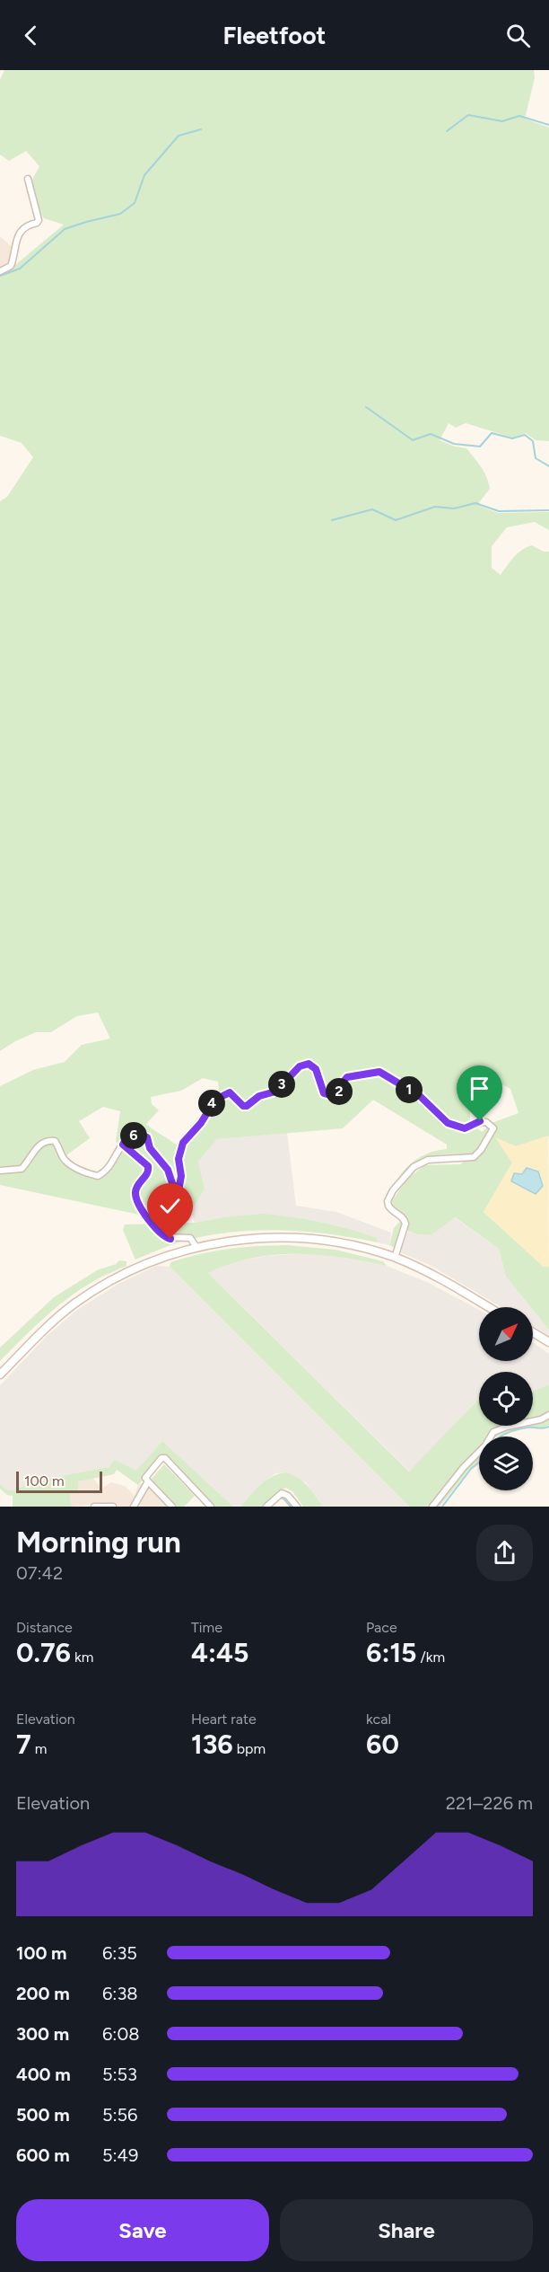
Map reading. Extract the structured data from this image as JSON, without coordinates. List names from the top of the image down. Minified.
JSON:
{"scale_bar":"100 m","north":"top right","page":{"header":"Fleetfoot","pins":["3","1","2","4","6"],"scale":"100 m","heading":["Morning run","07:42"],"stats":[["Distance","0.76 km"],["Time","4:45"],["Pace","6:15 /km"],["Elevation","7 m"],["Heart rate","136 bpm"],["kcal","60"]],"chart":["Elevation","221–226 m"],"list":[{"name":"100 m","note":"6:35"},{"name":"200 m","note":"6:38"},{"name":"300 m","note":"6:08"},{"name":"400 m","note":"5:53"},{"name":"500 m","note":"5:56"},{"name":"600 m","note":"5:49"}],"buttons":["Save","Share"]}}
